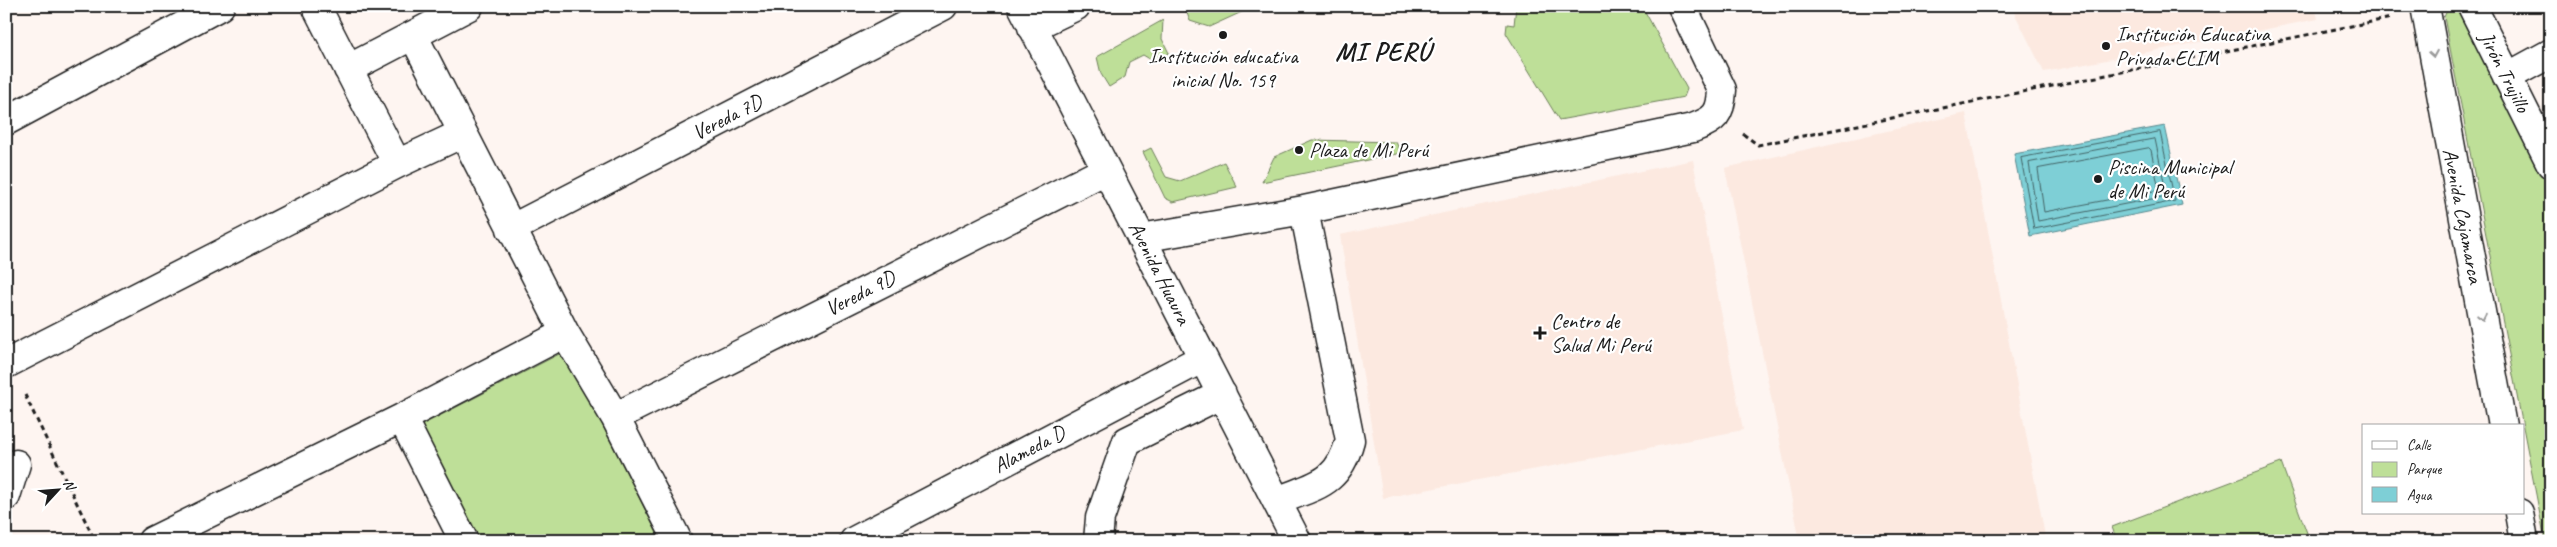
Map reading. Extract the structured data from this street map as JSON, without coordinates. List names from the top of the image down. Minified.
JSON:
{"streets":{"street":["Jirón Trujillo","Vereda 7D","Avenida Cajamarca","Avenida Huaura","Vereda 9D","Alameda D"]},"crossings":[["Avenida Huaura","Vereda 9D"],["Avenida Huaura","Alameda D"]],"one_way":["Avenida Cajamarca"],"districts":["MI PERÚ"],"places":{"other":["Institución educativa inicial No. 159","Institución Educativa Privada ELIM","Plaza de Mi Perú","Piscina Municipal de Mi Perú"],"health":["Centro de Salud Mi Perú"]},"legend":["Calle","Parque","Agua"],"north":"top right"}
